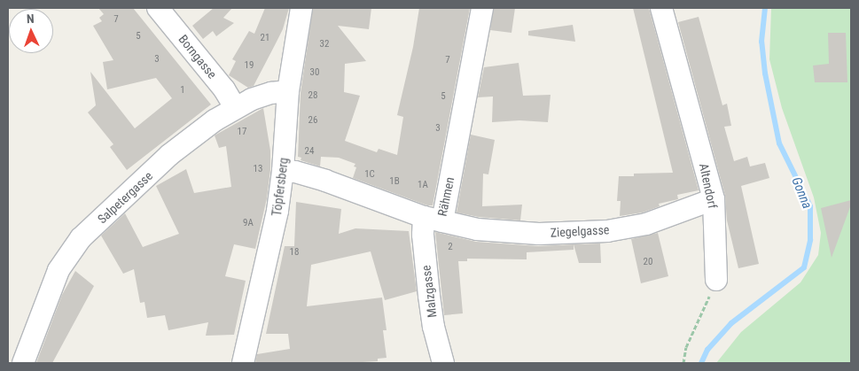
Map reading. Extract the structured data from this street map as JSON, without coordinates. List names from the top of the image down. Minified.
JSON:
{"streets":{"street":["Borngasse","Altendorf","Töpfersberg","Rähmen","Salpetergasse","Ziegelgasse","Malzgasse"]},"crossings":[["Borngasse","Salpetergasse"],["Altendorf","Ziegelgasse"],["Töpfersberg","Rähmen"],["Töpfersberg","Salpetergasse"],["Rähmen","Ziegelgasse"],["Rähmen","Malzgasse"],["Ziegelgasse","Malzgasse"]],"water":["Gonna"],"house_numbers":["7","5","21","32","3","7","19","30","1","28","5","26","3","17","24","13","1C","1B","1A","9A","2","18","20"],"north":"top"}
